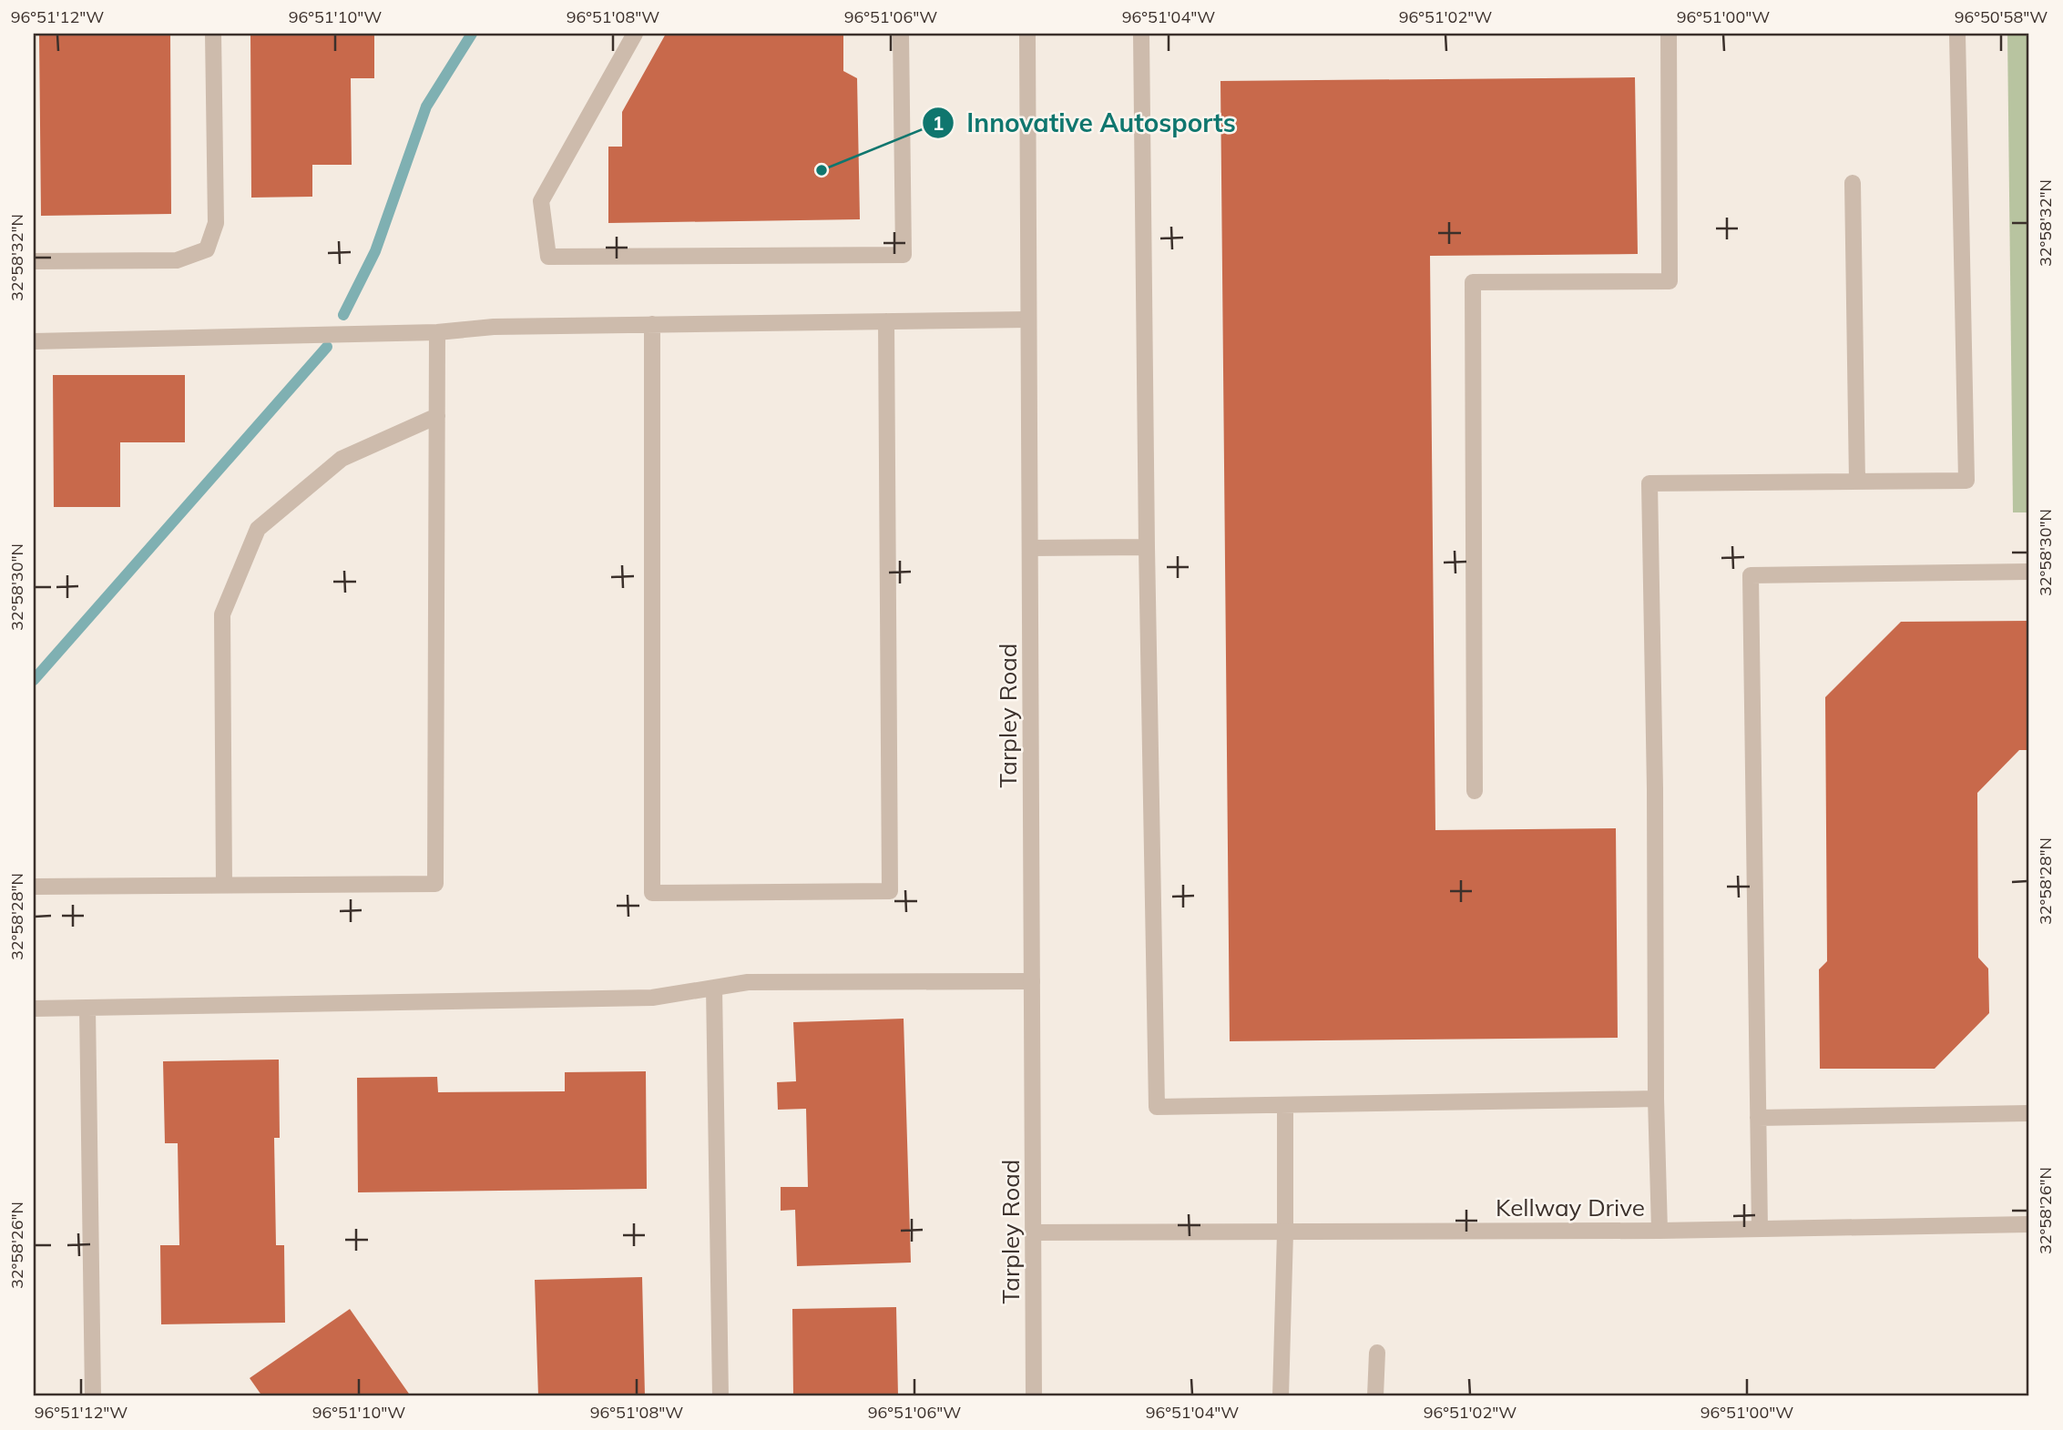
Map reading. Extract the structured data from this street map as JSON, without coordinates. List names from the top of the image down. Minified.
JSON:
{"streets":{"street":["Tarpley Road","Kellway Drive"]},"crossings":[["Tarpley Road","Kellway Drive"]],"places":["Innovative Autosports"],"coordinates":["96°51'12\"W","96°51'10\"W","96°51'08\"W","96°51'06\"W","96°51'04\"W","96°51'02\"W","96°51'00\"W","96°50'58\"W","32°58'32\"N","32°58'30\"N","32°58'28\"N","32°58'26\"N"]}
